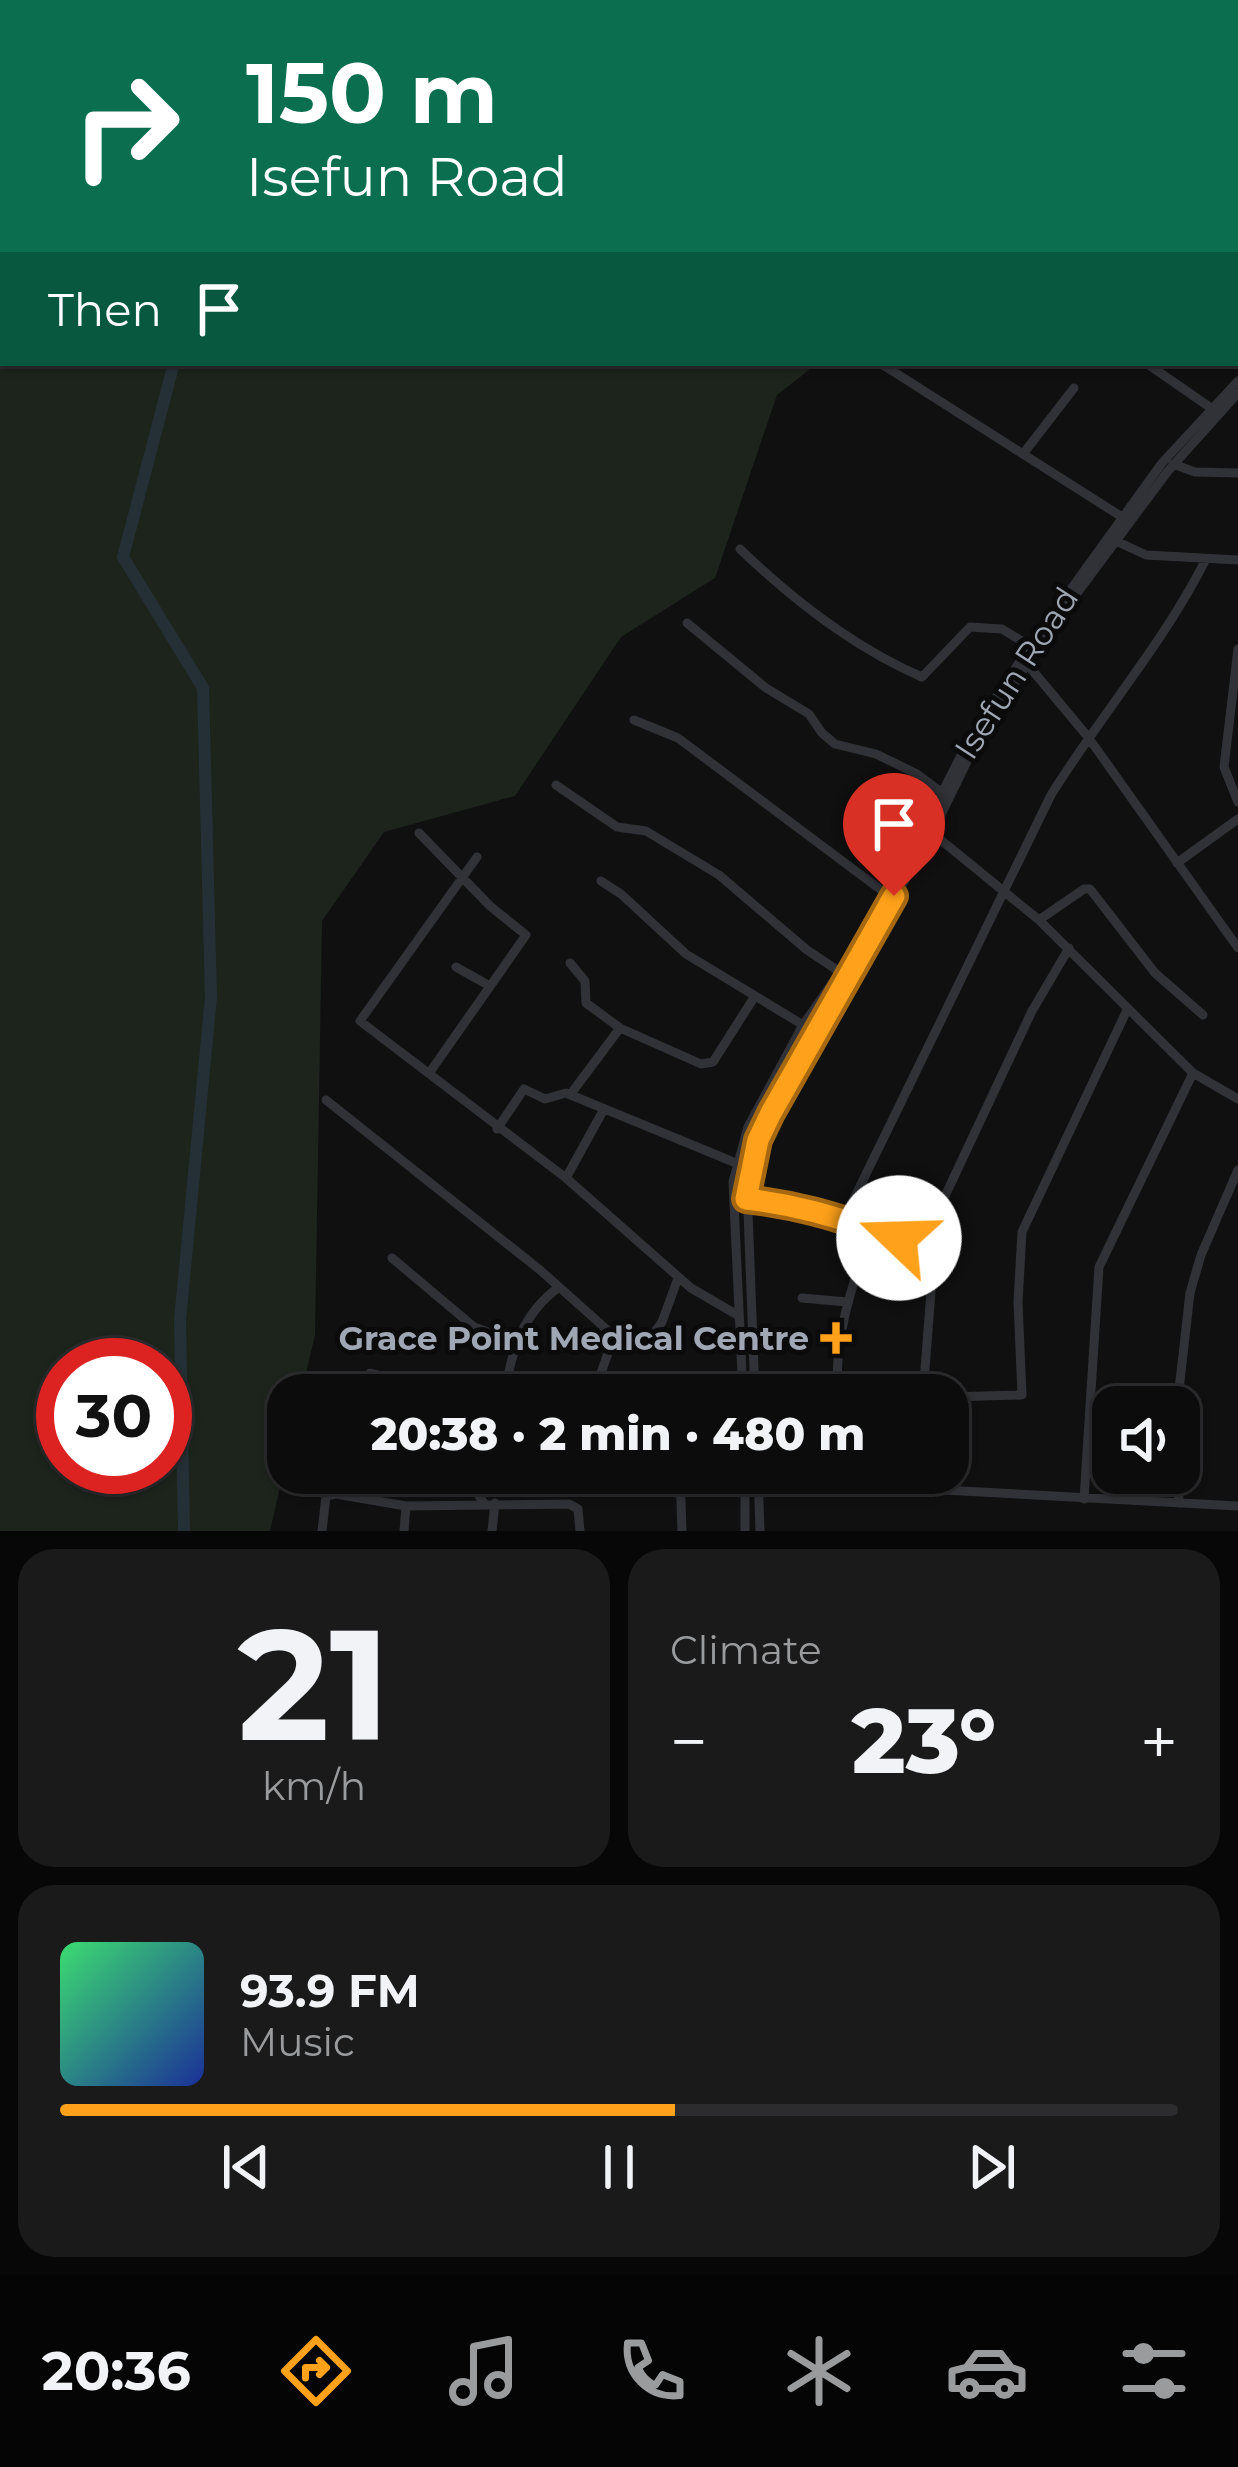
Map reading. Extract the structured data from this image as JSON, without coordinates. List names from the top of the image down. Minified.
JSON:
{"streets":{"street":["Isefun Road"]},"places":{"health":["Grace Point Medical Centre"]},"page":{"turn":["150 m","Isefun Road"],"then":"Then","limit":"30","trip":"20:38 · 2 min · 480 m","tile":[["21","km/h"],"Climate"],"heat":["−","23°","+"],"song":["93.9 FM","Music"],"tabs":"20:36"}}
